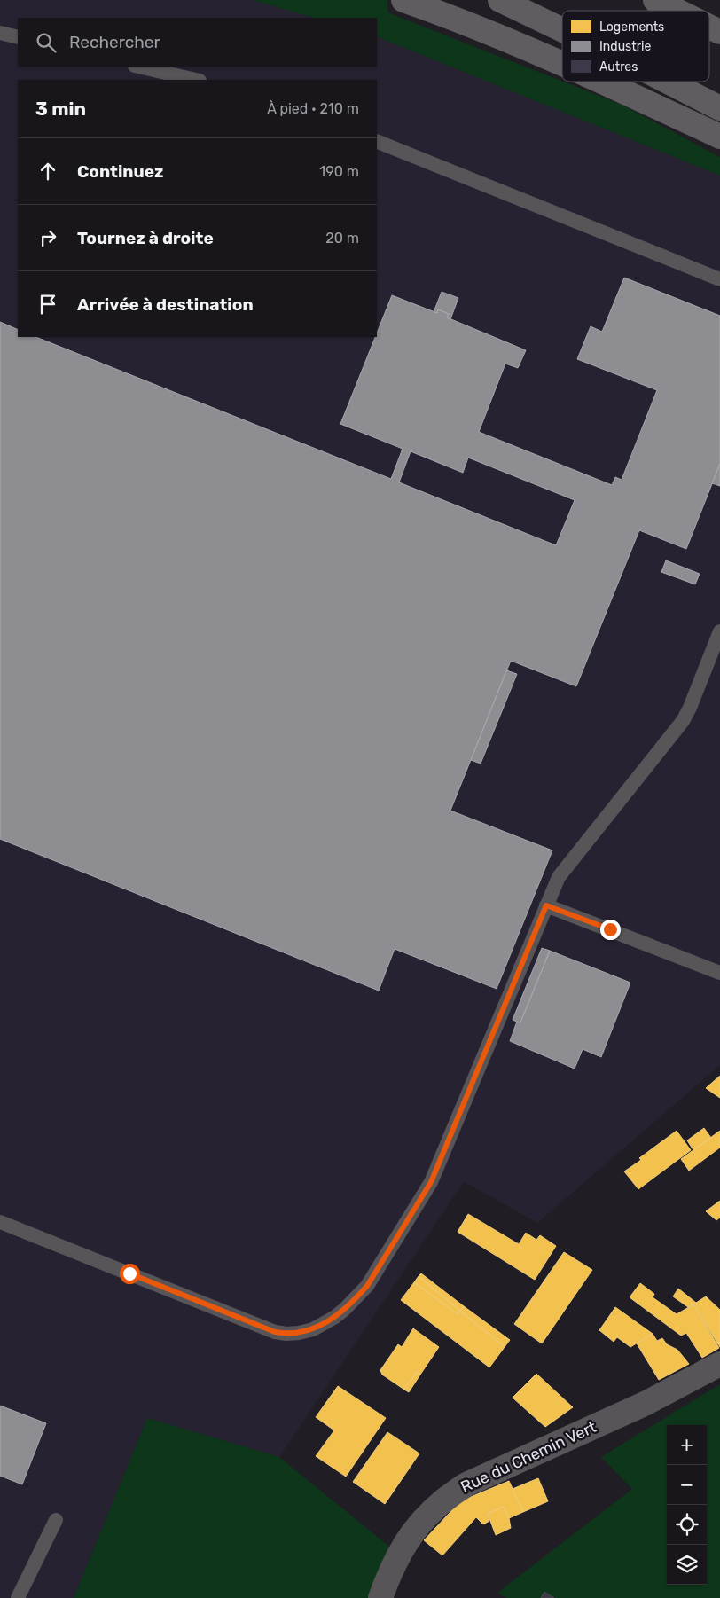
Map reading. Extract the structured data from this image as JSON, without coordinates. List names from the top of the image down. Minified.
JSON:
{"streets":{"street":["Rue du Chemin Vert"]},"legend":["Logements","Industrie","Autres"],"page":{"search":"Rechercher","heading":["3 min","À pied · 210 m"],"list":[["Continuez","190 m"],["Tournez à droite","20 m"],"Arrivée à destination"],"map_buttons":["+","−"]}}
